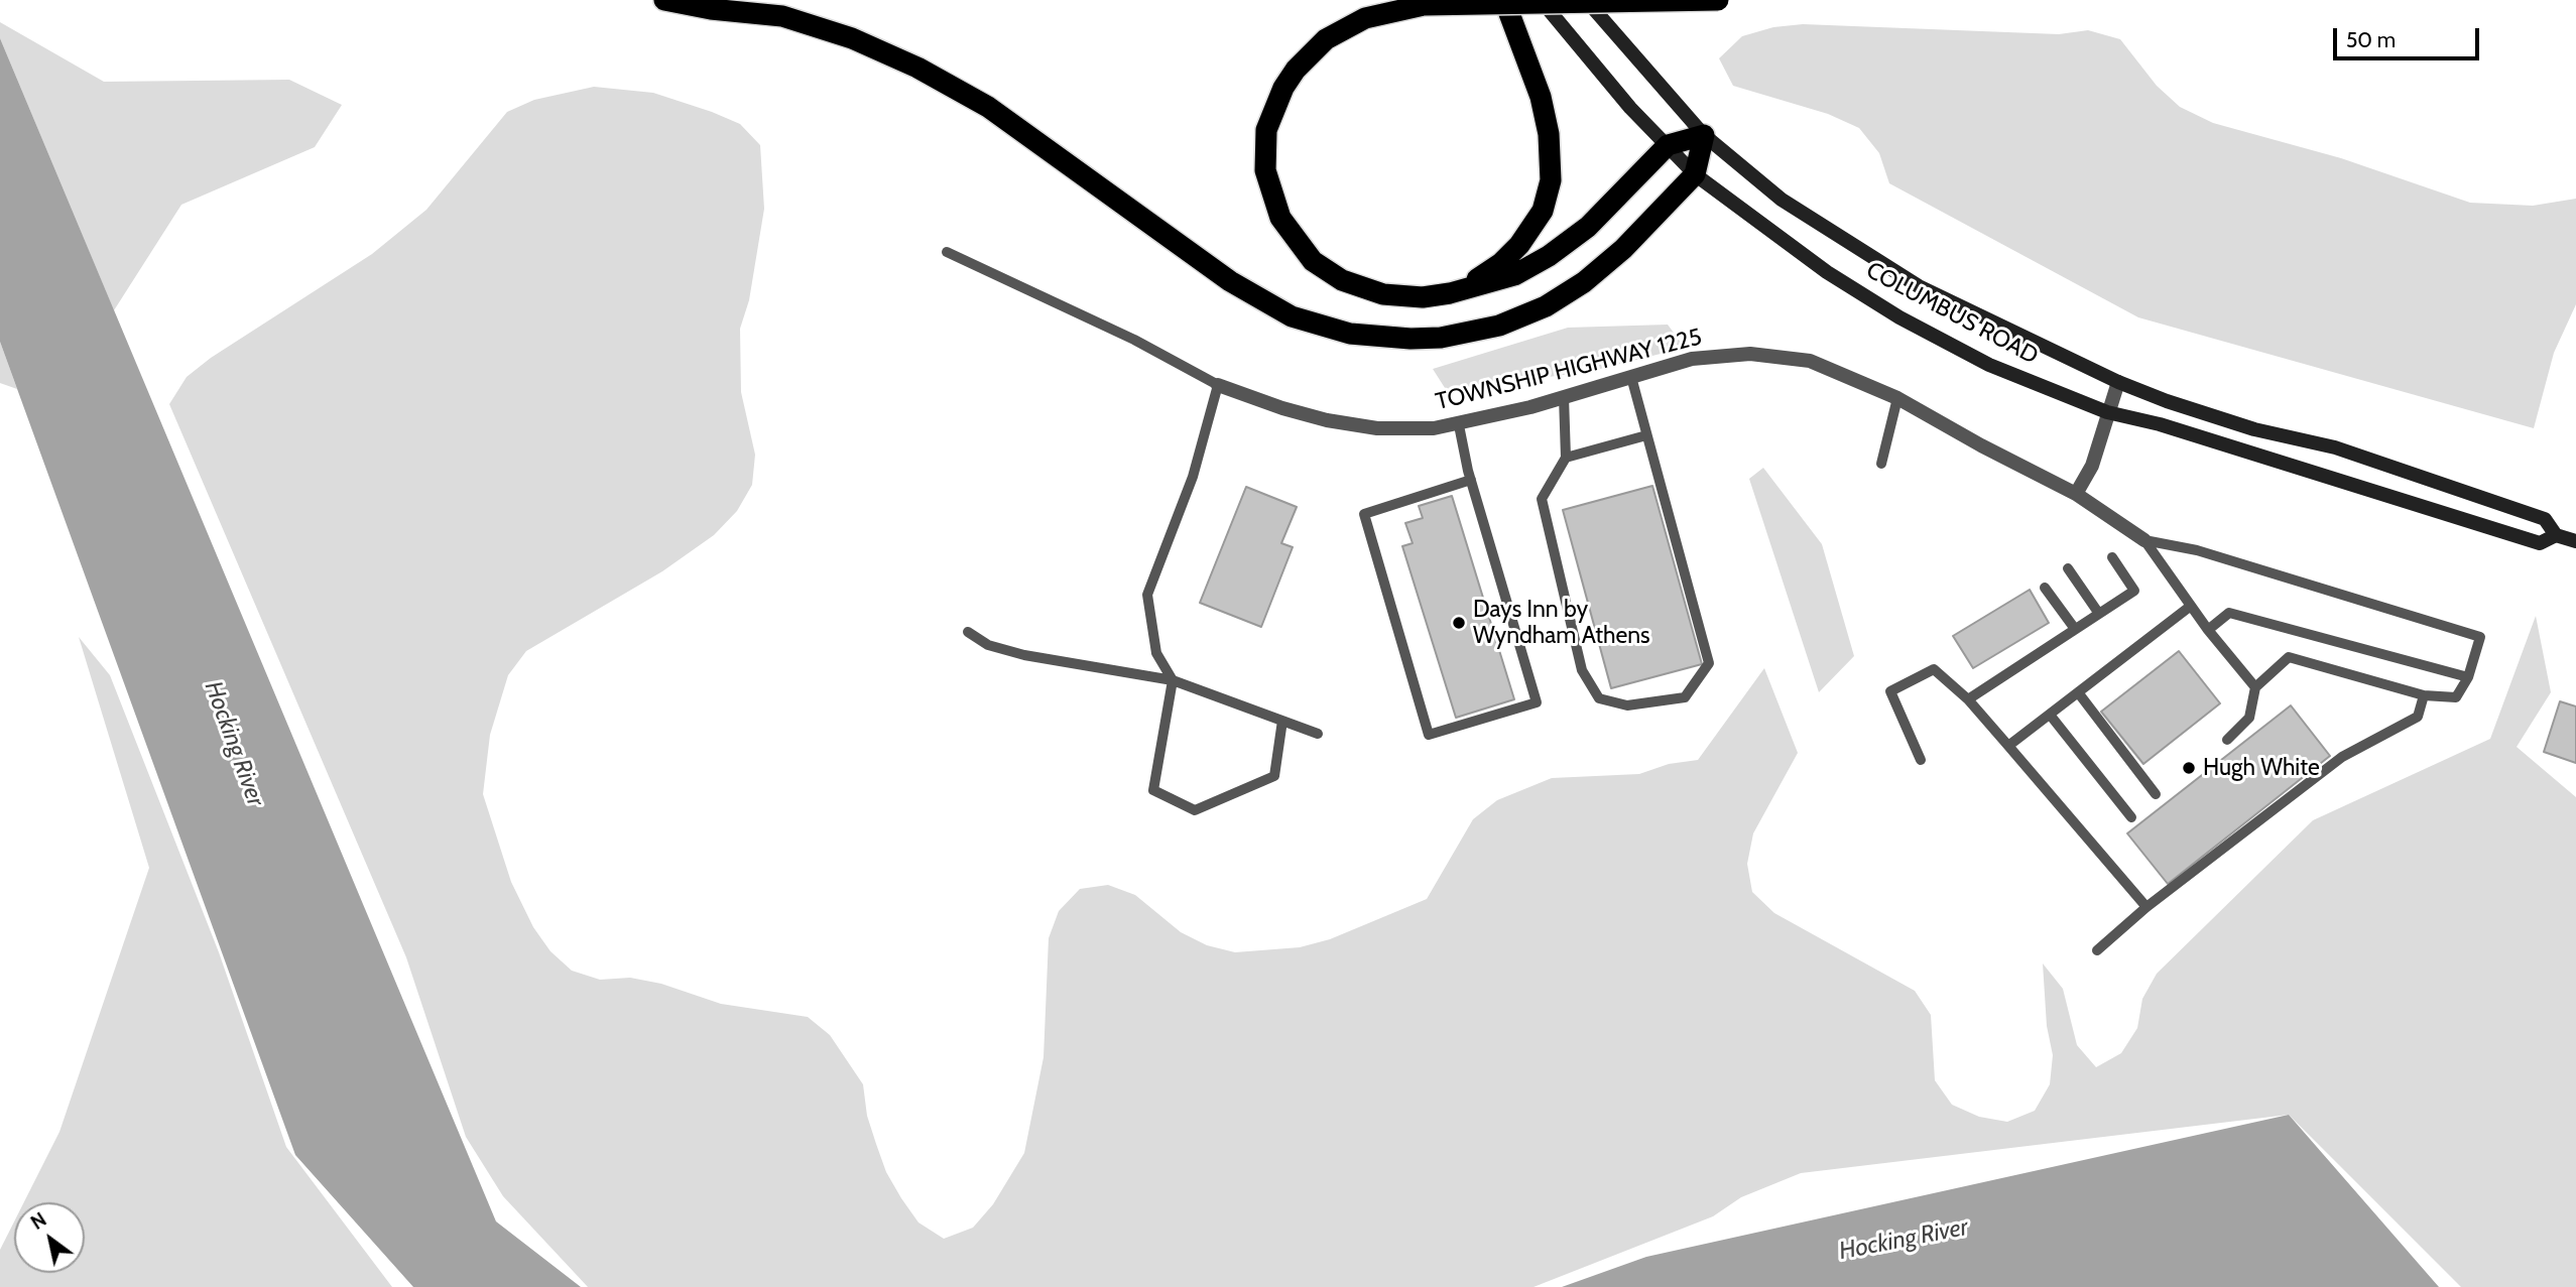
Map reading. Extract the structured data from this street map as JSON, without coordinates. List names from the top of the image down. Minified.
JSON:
{"streets":{"main road":["COLUMBUS ROAD"],"street":["TOWNSHIP HIGHWAY 1225"]},"water":["Hocking River"],"places":["Days Inn by Wyndham Athens","Hugh White"],"scale_bar":"50 m","north":"top left"}
